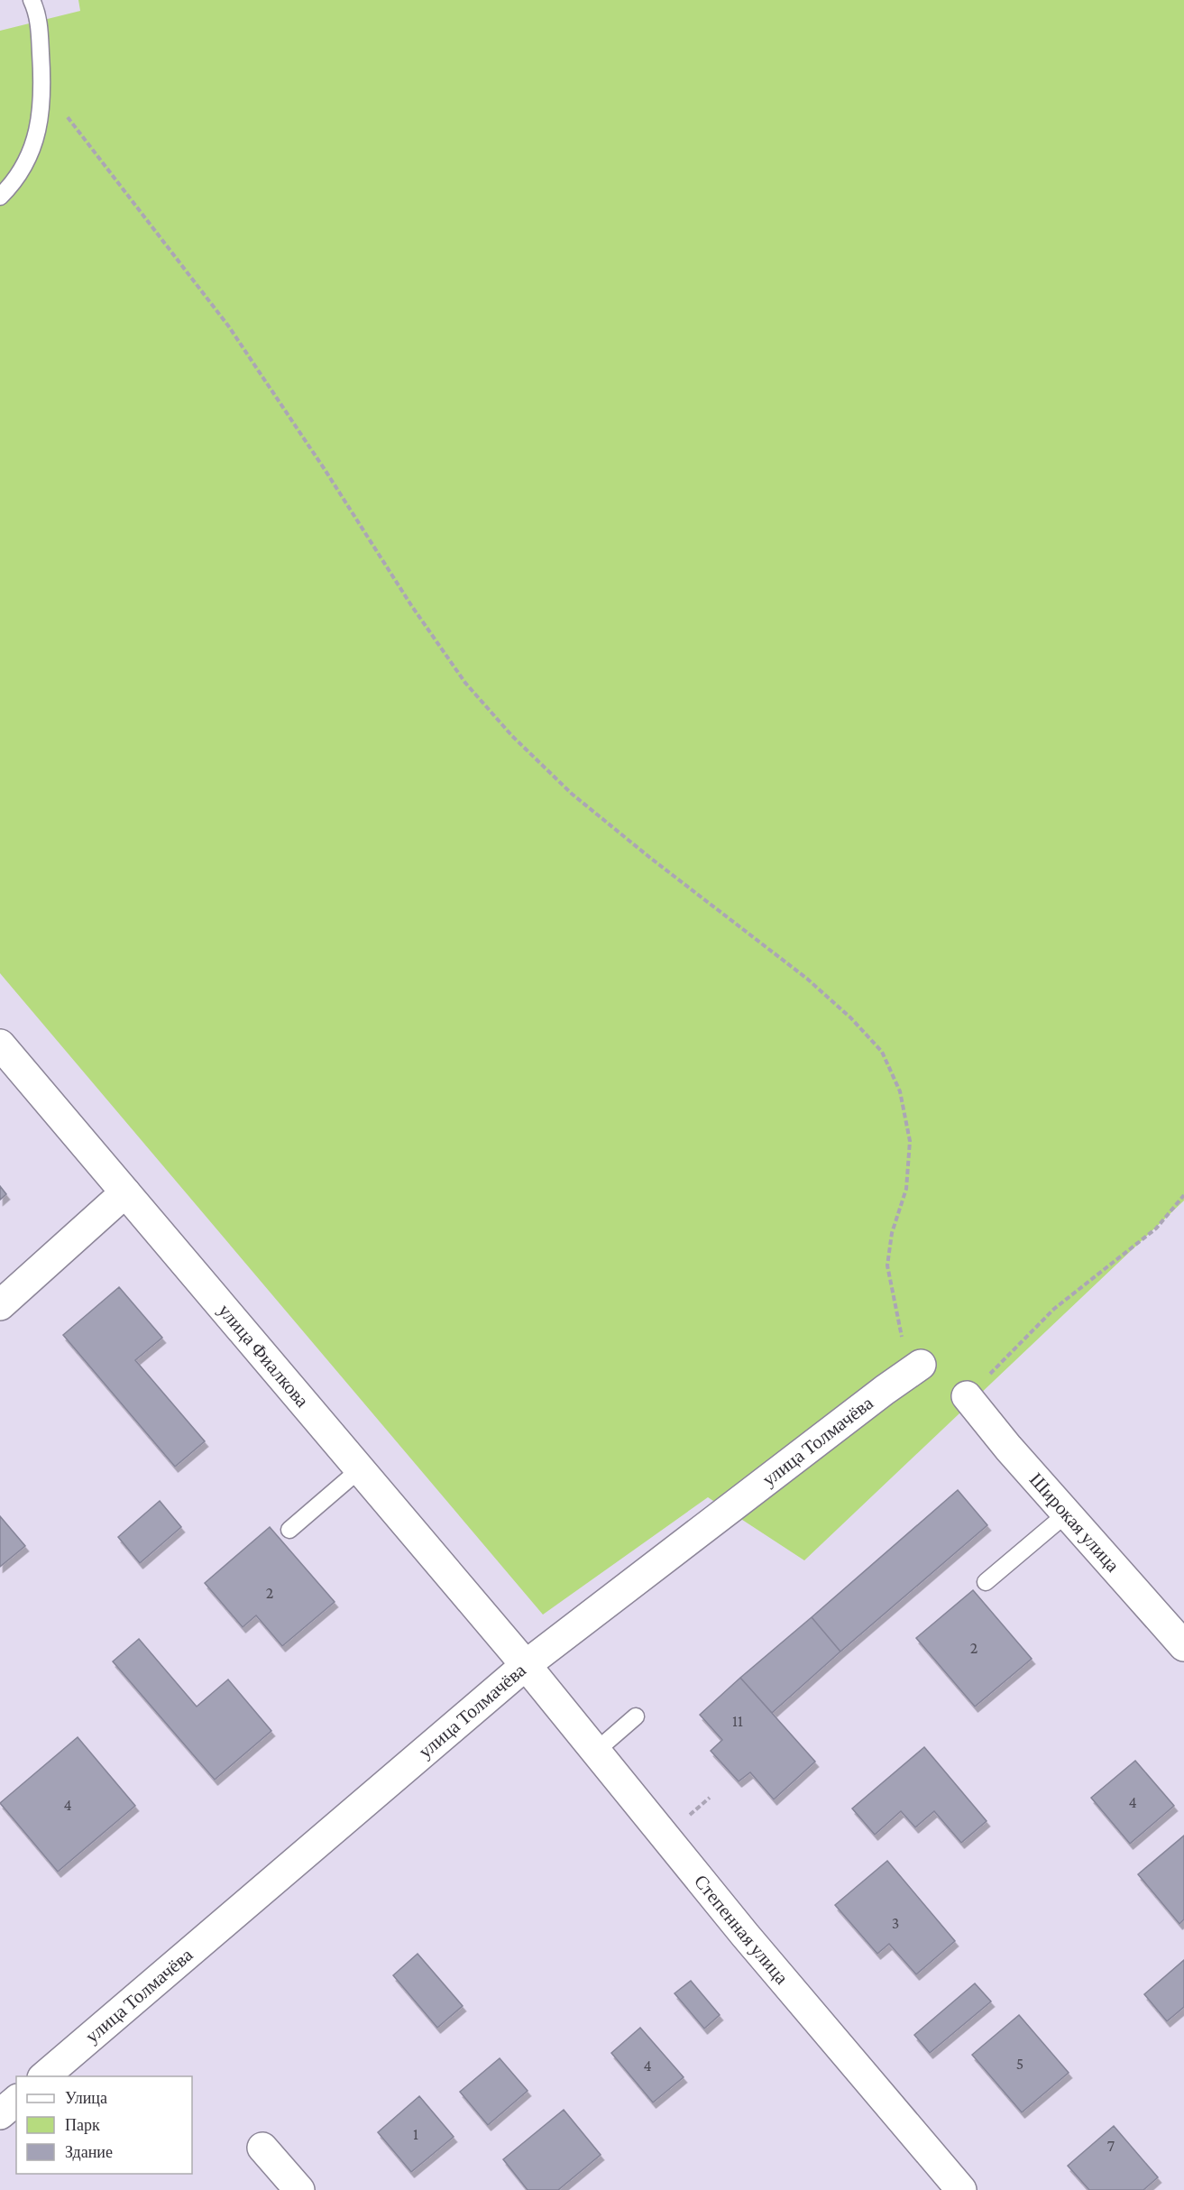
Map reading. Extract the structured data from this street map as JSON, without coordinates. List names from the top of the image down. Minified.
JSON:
{"streets":{"street":["улица Фиалкова","улица Толмачёва","Широкая улица","Степенная улица"]},"crossings":[["улица Фиалкова","улица Толмачёва"],["улица Фиалкова","Степенная улица"],["улица Толмачёва","Степенная улица"]],"house_numbers":["2","2","11","4","4","3","5","4","1","7"],"legend":["Улица","Парк","Здание"]}
